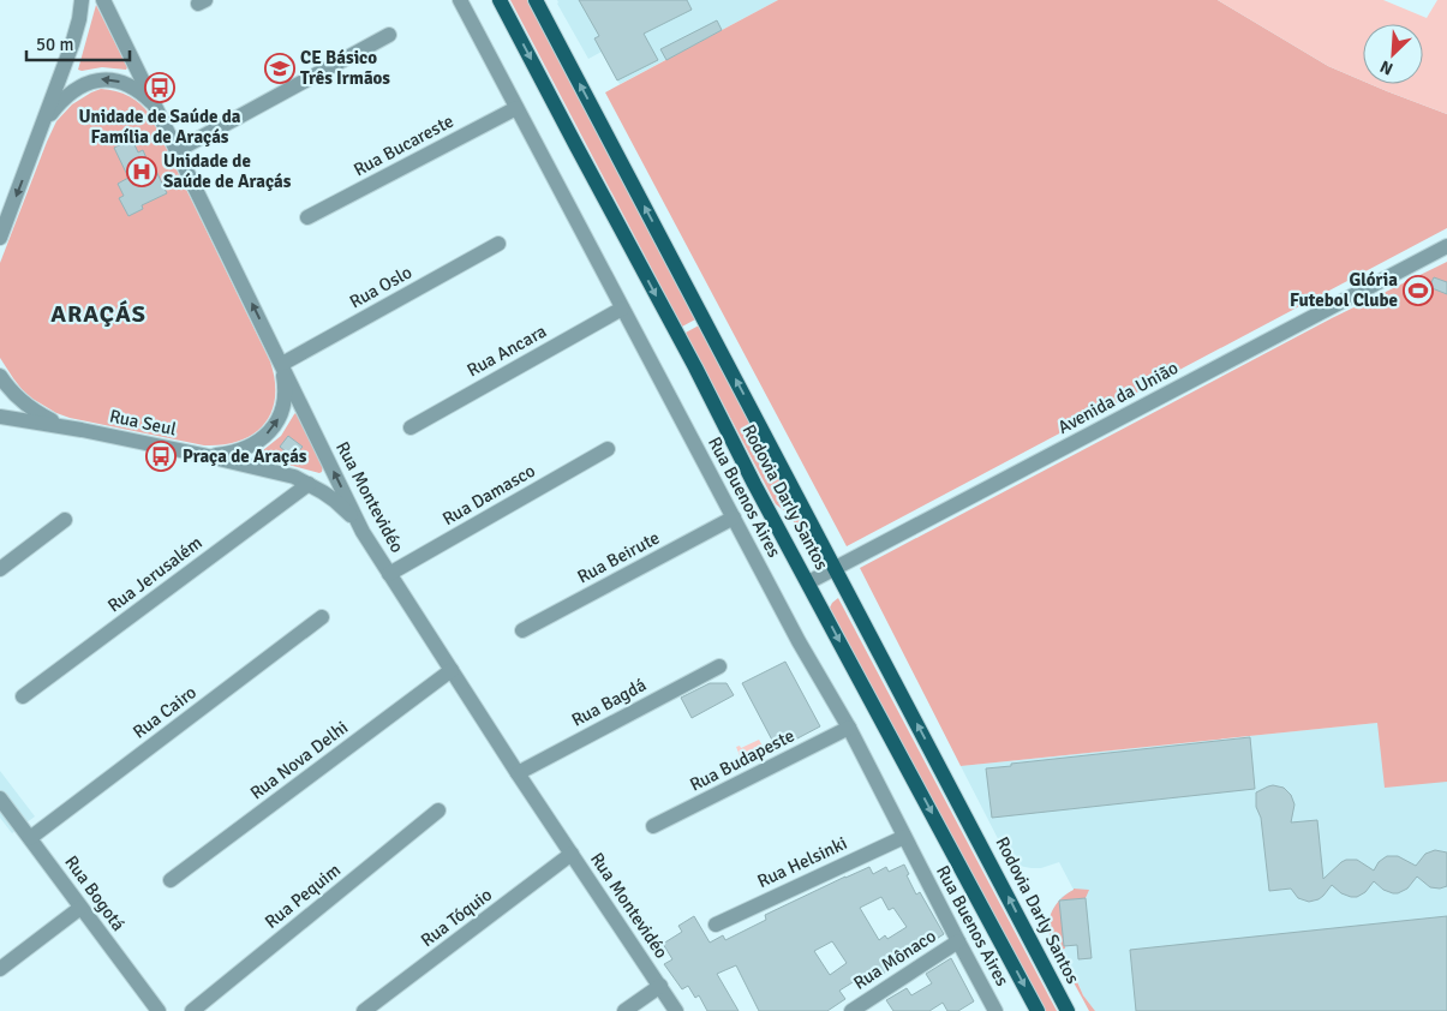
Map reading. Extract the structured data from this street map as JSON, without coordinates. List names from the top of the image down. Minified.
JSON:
{"streets":{"main road":["Rodovia Darly Santos"],"street":["Rua Bucareste","Rua Oslo","Rua Ancara","Avenida da União","Rua Seul","Rua Damasco","Rua Montevidéo","Rua Buenos Aires","Rua Beirute","Rua Jerusalém","Rua Bagdá","Rua Cairo","Rua Nova Delhi","Rua Budapeste","Rua Helsinki","Rua Bogotá","Rua Pequim","Rua Tóquio","Rua Mônaco"]},"crossings":[["Rua Bucareste","Rua Buenos Aires"],["Rua Oslo","Rua Montevidéo"],["Rua Ancara","Rua Buenos Aires"],["Avenida da União","Rodovia Darly Santos"],["Rua Seul","Rua Montevidéo"],["Rua Seul","Rua Jerusalém"],["Rua Damasco","Rua Montevidéo"],["Rua Montevidéo","Rua Bagdá"],["Rua Montevidéo","Rua Nova Delhi"],["Rua Montevidéo","Rua Tóquio"],["Rua Buenos Aires","Rua Beirute"],["Rua Buenos Aires","Rua Budapeste"],["Rua Buenos Aires","Rua Helsinki"],["Rua Buenos Aires","Rua Mônaco"],["Rua Cairo","Rua Bogotá"]],"one_way":["Rua Montevidéo"],"districts":["ARAÇÁS"],"places":{"school or university":["CE Básico Três Irmãos"],"bus stop":["Unidade de Saúde da Família de Araçás","Praça de Araçás"],"hospital":["Unidade de Saúde de Araçás"],"sports":["Glória Futebol Clube"]},"scale_bar":"50 m","north":"bottom left"}
